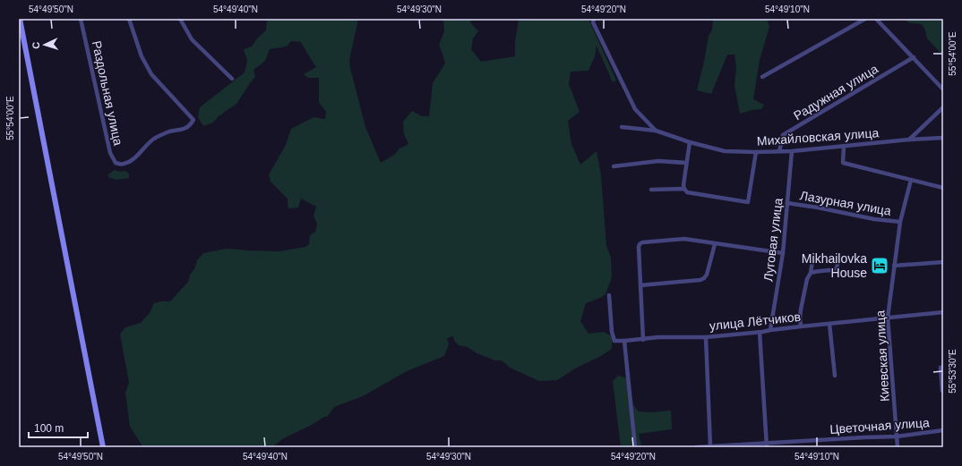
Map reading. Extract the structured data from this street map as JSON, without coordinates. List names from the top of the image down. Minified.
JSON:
{"streets":{"street":["Радужная улица","Раздольная улица","Михайловская улица","Лазурная улица","Луговая улица","улица Лётчиков","Киевская улица","Цветочная улица"]},"crossings":[["Радужная улица","Михайловская улица"],["Михайловская улица","Луговая улица"],["Лазурная улица","Луговая улица"],["Лазурная улица","Киевская улица"],["Луговая улица","улица Лётчиков"],["улица Лётчиков","Киевская улица"],["Киевская улица","Цветочная улица"]],"places":{"hotel":["Mikhailovka House"]},"scale_bar":"100 m","north":"left","coordinates":["54°49'50\"N","54°49'40\"N","54°49'30\"N","54°49'20\"N","54°49'10\"N","55°54'00\"E","55°53'30\"E"]}
